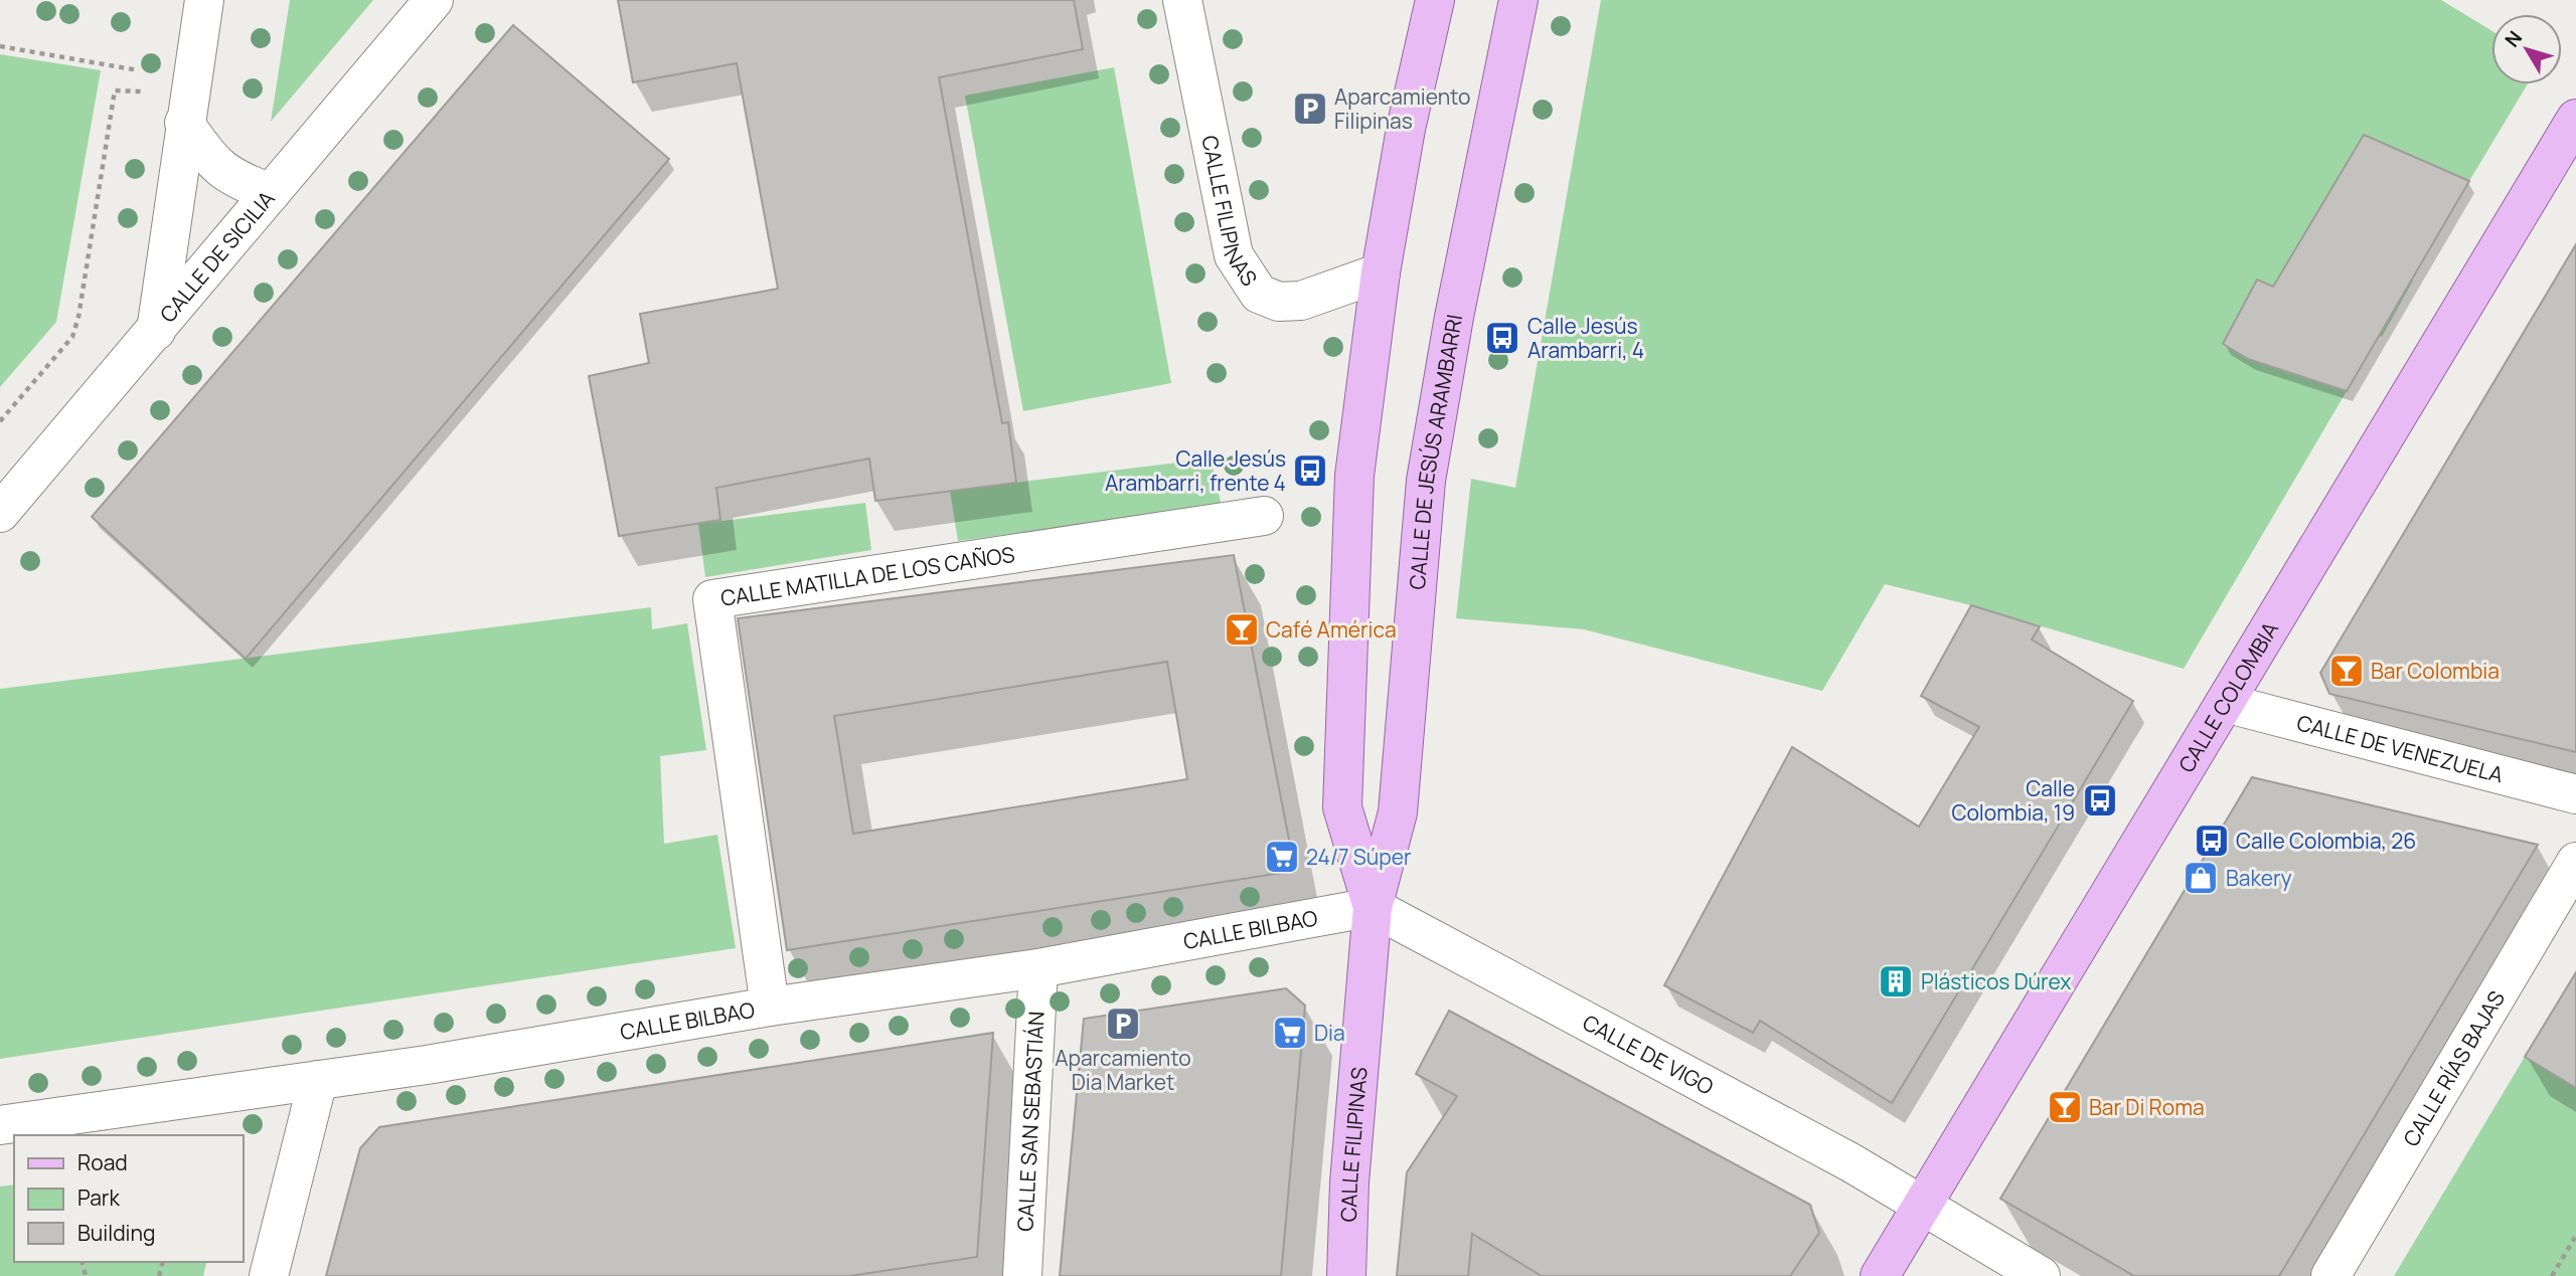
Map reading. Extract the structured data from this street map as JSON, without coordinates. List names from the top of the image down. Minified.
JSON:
{"streets":{"main road":["CALLE FILIPINAS","CALLE DE JESÚS ARAMBARRI","CALLE COLOMBIA"],"street":["CALLE DE SICILIA","CALLE MATILLA DE LOS CAÑOS","CALLE DE VENEZUELA","CALLE BILBAO","CALLE DE VIGO","CALLE RÍAS BAJAS","CALLE SAN SEBASTIÁN"]},"crossings":[["CALLE FILIPINAS","CALLE DE JESÚS ARAMBARRI"],["CALLE FILIPINAS","CALLE BILBAO"],["CALLE FILIPINAS","CALLE DE VIGO"],["CALLE DE JESÚS ARAMBARRI","CALLE BILBAO"],["CALLE DE JESÚS ARAMBARRI","CALLE DE VIGO"],["CALLE MATILLA DE LOS CAÑOS","CALLE BILBAO"],["CALLE COLOMBIA","CALLE DE VENEZUELA"],["CALLE COLOMBIA","CALLE DE VIGO"],["CALLE BILBAO","CALLE DE VIGO"],["CALLE BILBAO","CALLE SAN SEBASTIÁN"]],"places":{"parking":["Aparcamiento Filipinas","Aparcamiento Dia Market"],"bus stop":["Calle Jesús Arambarri, 4","Calle Jesús Arambarri, frente 4","Calle Colombia, 19","Calle Colombia, 26"],"bar":["Café América","Bar Colombia","Bar Di Roma"],"supermarket":["24/7 Súper","Dia"],"shop":["Bakery"],"building":["Plásticos Dúrex"]},"legend":["Road","Park","Building"],"north":"top left"}
